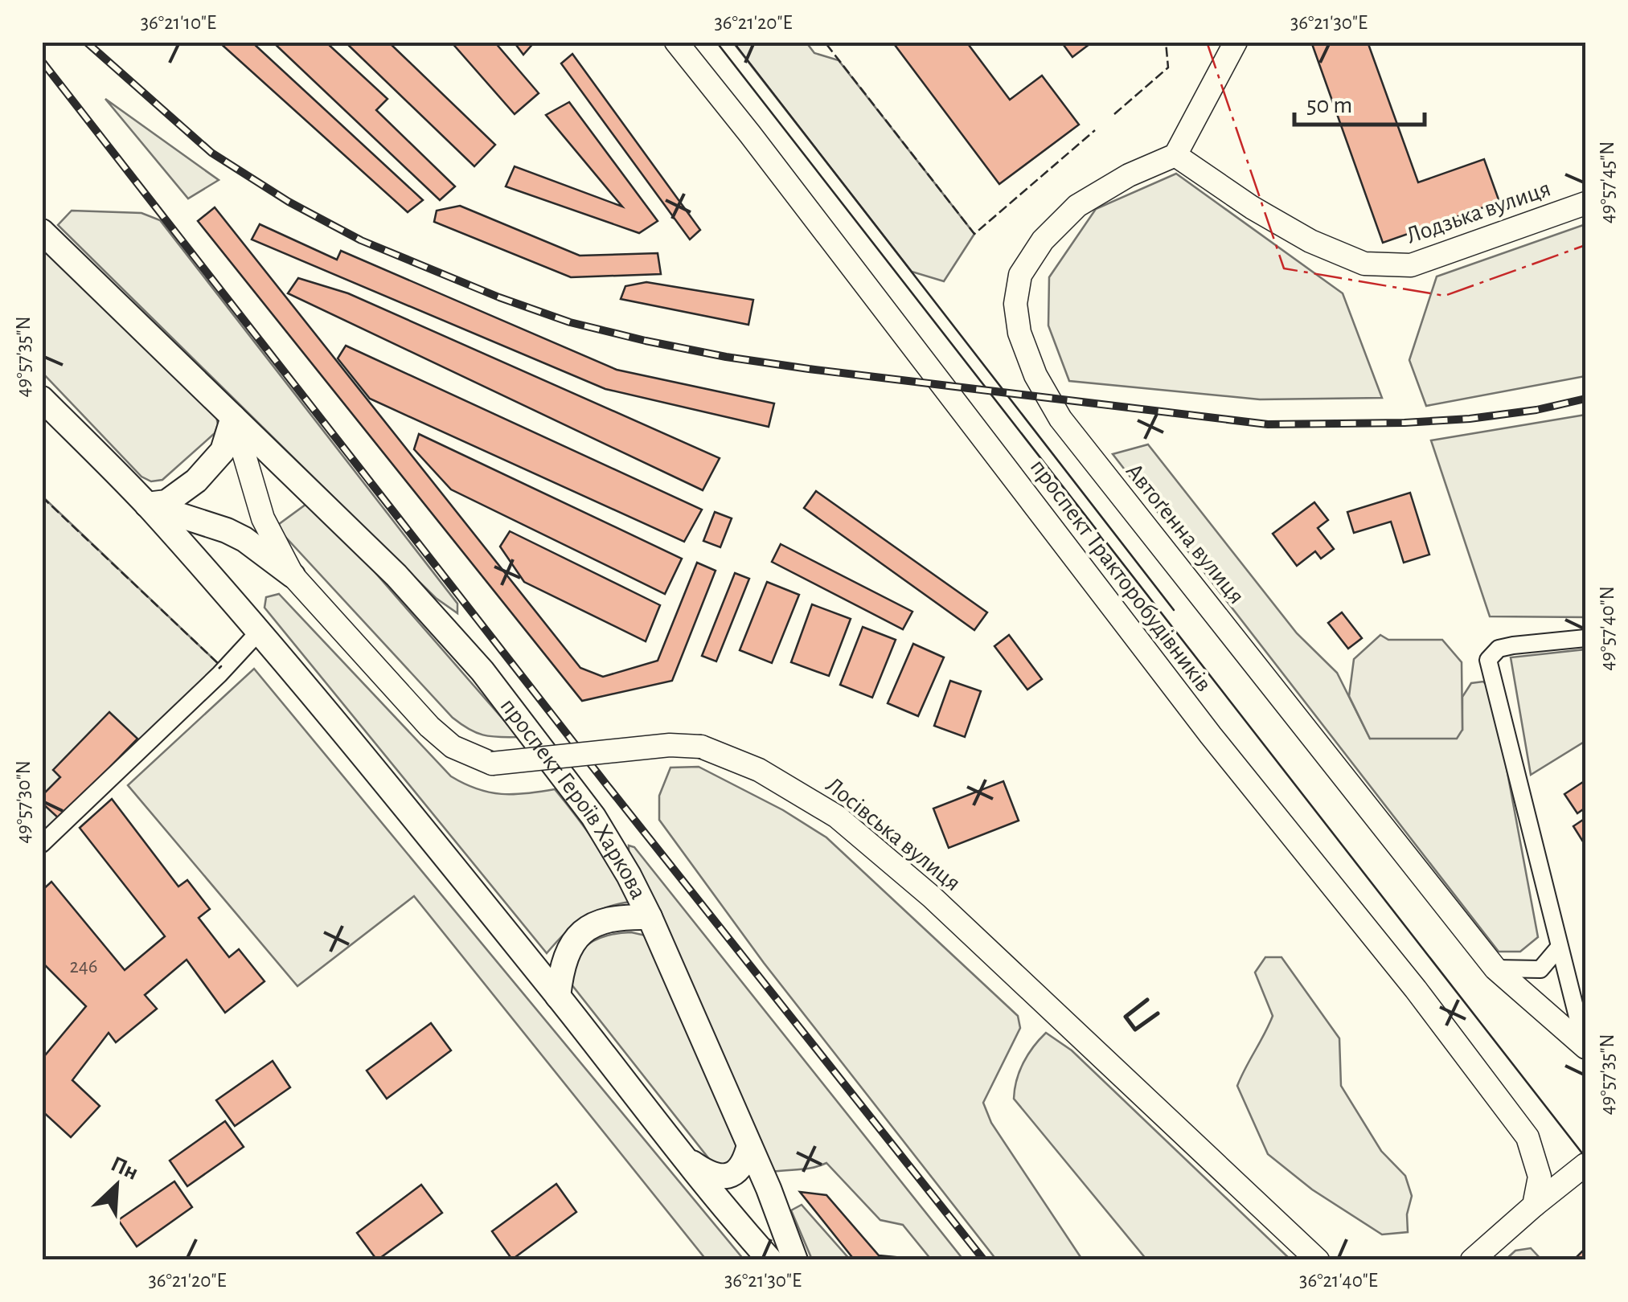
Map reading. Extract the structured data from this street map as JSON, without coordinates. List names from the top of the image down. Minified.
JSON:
{"streets":{"main road":["Лодзька вулиця","Автоґенна вулиця","проспект Тракторобудівників","проспект Героїв Харкова","Лосівська вулиця"]},"crossings":[["Лодзька вулиця","Автоґенна вулиця"],["проспект Героїв Харкова","Лосівська вулиця"]],"house_numbers":["246"],"scale_bar":"50 m","north":"top right","coordinates":["36°21'10\"E","36°21'20\"E","36°21'30\"E","49°57'45\"N","49°57'35\"N","49°57'40\"N","49°57'30\"N","36°21'40\"E"]}
